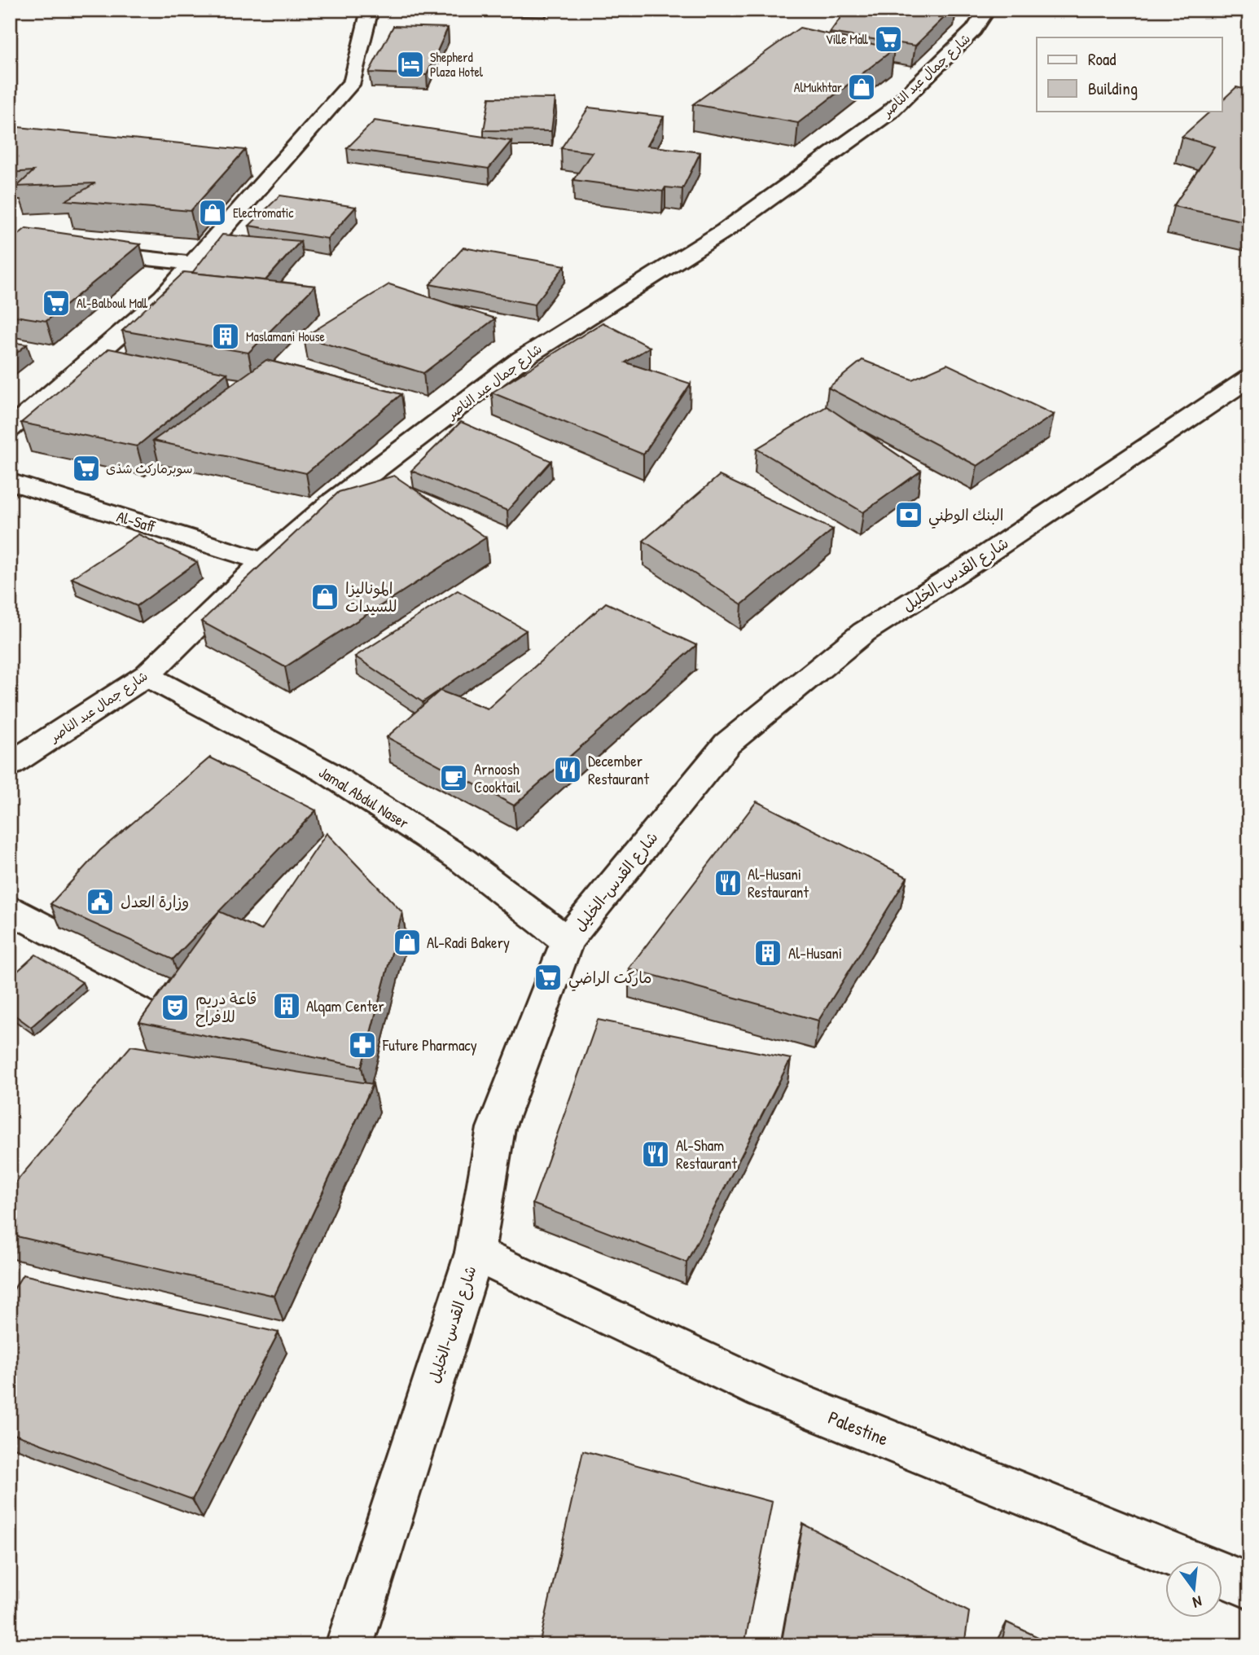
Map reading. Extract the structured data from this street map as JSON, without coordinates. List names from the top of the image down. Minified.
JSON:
{"streets":{"street":["شارع جمال عبد الناصر","Al-Saff","شارع القدس-الخليل","Jamal Abdul Naser","Palestine"]},"crossings":[["شارع جمال عبد الناصر","Al-Saff"],["شارع جمال عبد الناصر","Jamal Abdul Naser"],["شارع القدس-الخليل","Jamal Abdul Naser"],["شارع القدس-الخليل","Palestine"]],"places":{"supermarket":["Ville Mall","Al-Balboul Mall","سوبرماركت شذى","ماركت الراضي"],"hotel":["Shepherd Plaza Hotel"],"shop":["AlMukhtar","Electromatic","الموناليزا للسيدات","Al-Radi Bakery"],"building":["Maslamani House","Al-Husani","Alqam Center"],"bank":["البنك الوطني"],"restaurant":["December Restaurant","Al-Husani Restaurant","Al-Sham Restaurant"],"cafe":["Arnoosh Cooktail"],"public building":["وزارة العدل"],"theatre":["قاعة دريم للافراح"],"pharmacy":["Future Pharmacy"]},"legend":["Road","Building"],"north":"bottom"}
